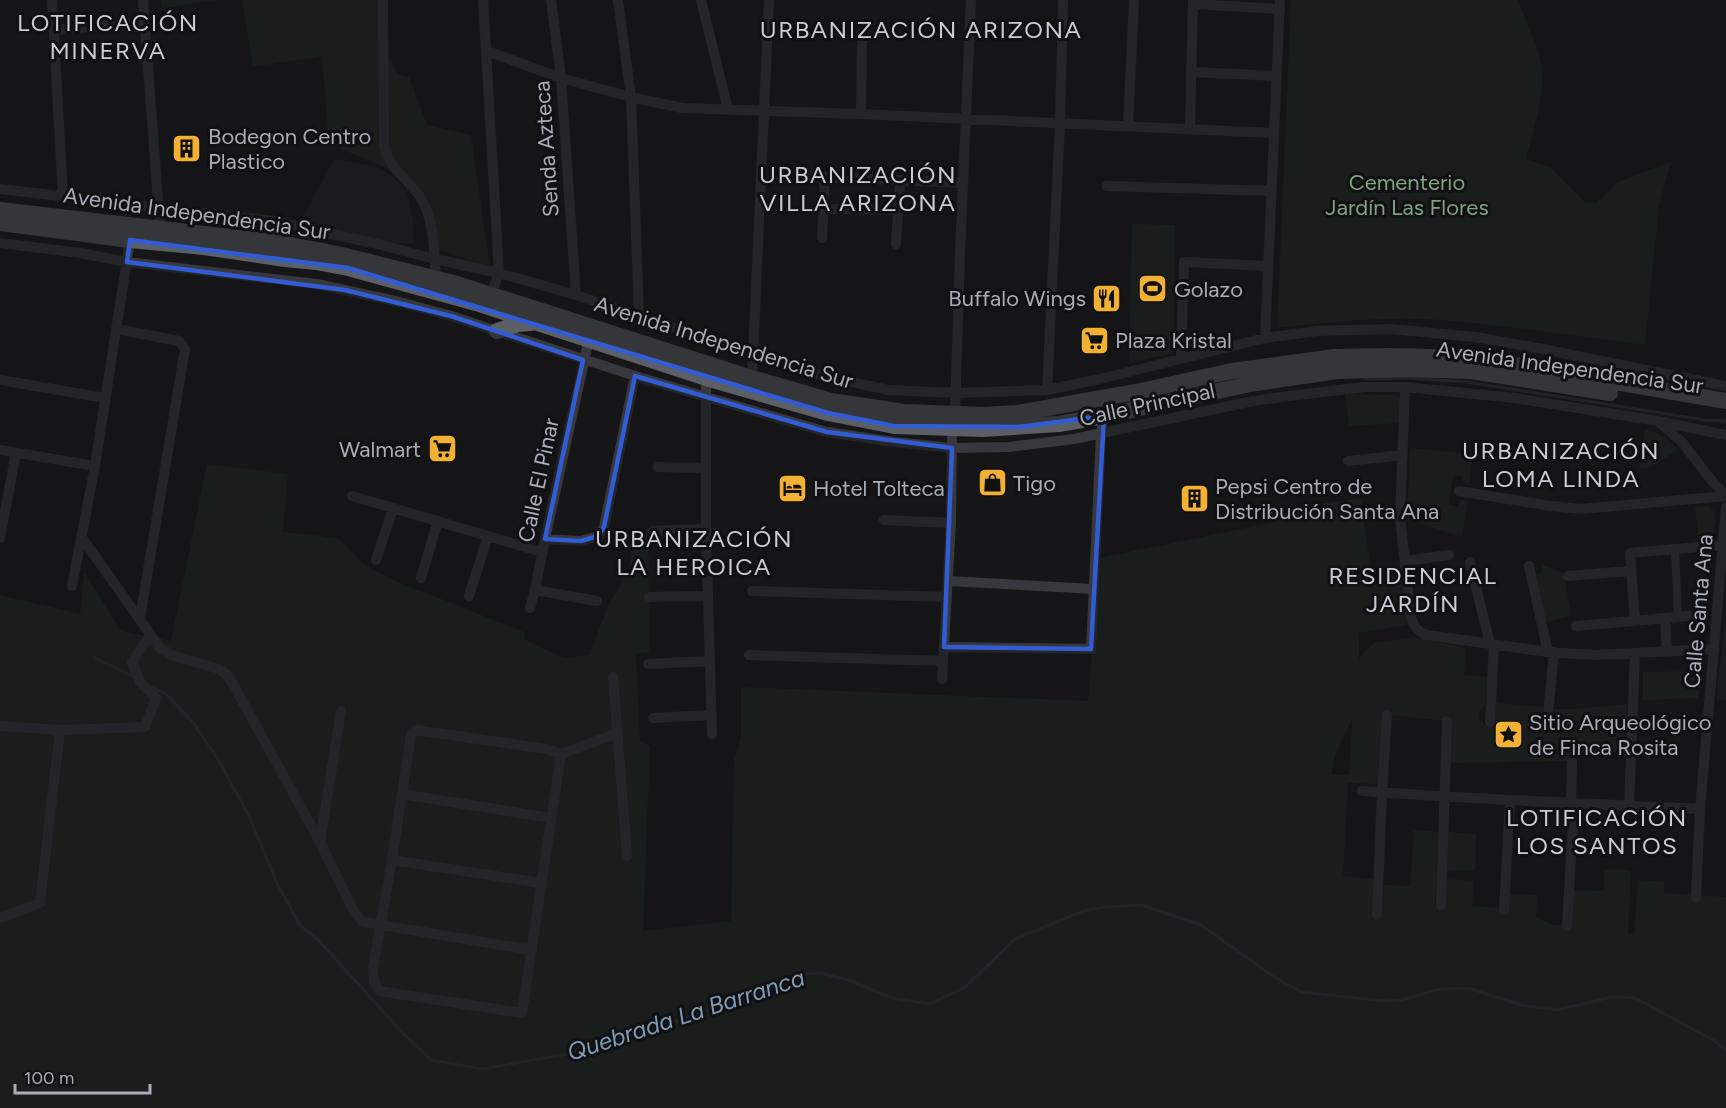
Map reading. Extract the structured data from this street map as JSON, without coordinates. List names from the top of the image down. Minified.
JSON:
{"streets":{"highway":["Avenida Independencia Sur"],"street":["Senda Azteca","Calle Principal","Calle El Pinar","Calle Santa Ana"]},"crossings":[["Avenida Independencia Sur","Calle El Pinar"],["Calle Principal","Calle El Pinar"]],"districts":["LOTIFICACIÓN MINERVA","URBANIZACIÓN ARIZONA","URBANIZACIÓN VILLA ARIZONA","URBANIZACIÓN LOMA LINDA","URBANIZACIÓN LA HEROICA","RESIDENCIAL JARDÍN","LOTIFICACIÓN LOS SANTOS"],"water":["Quebrada La Barranca"],"parks":["Cementerio Jardín Las Flores"],"places":{"building":["Bodegon Centro Plastico","Pepsi Centro de Distribución Santa Ana"],"sports":["Golazo"],"restaurant":["Buffalo Wings"],"supermarket":["Plaza Kristal","Walmart"],"shop":["Tigo"],"hotel":["Hotel Tolteca"],"place":["Sitio Arqueológico de Finca Rosita"]},"scale_bar":"100 m"}
